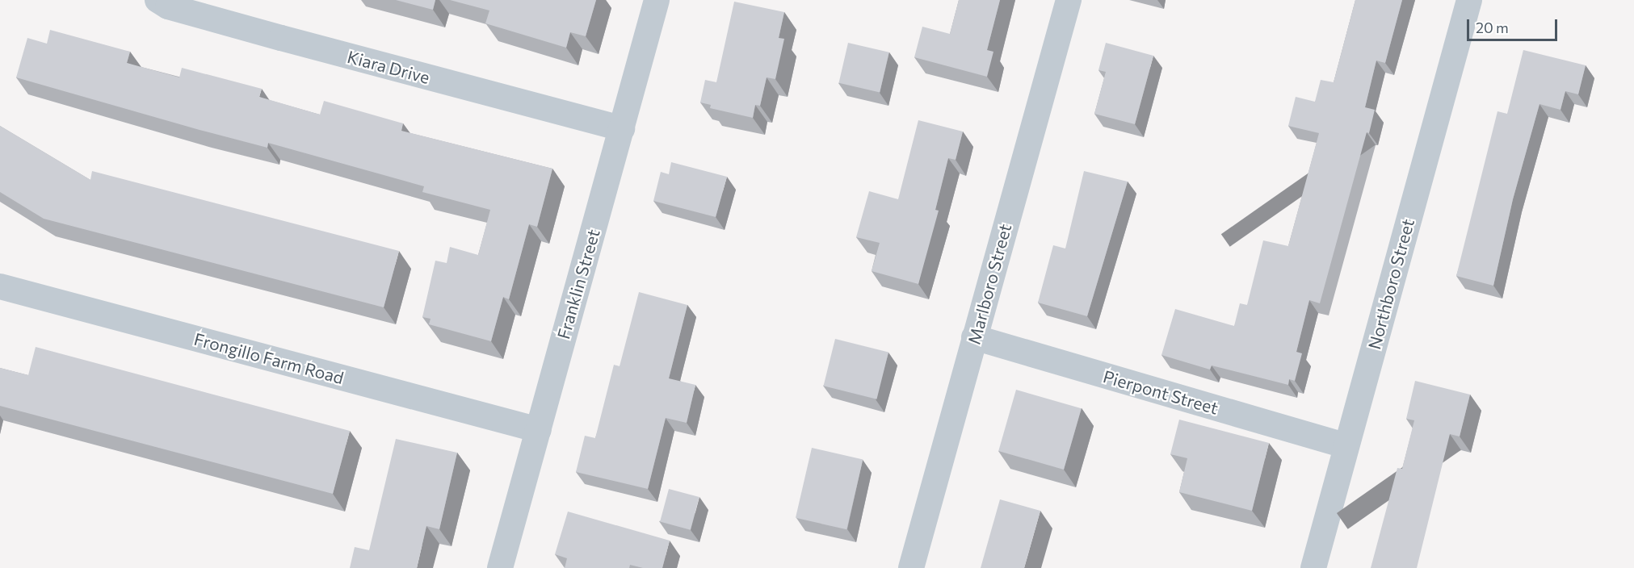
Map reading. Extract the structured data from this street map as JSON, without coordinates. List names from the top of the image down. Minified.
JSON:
{"streets":{"street":["Kiara Drive","Franklin Street","Marlboro Street","Northboro Street","Frongillo Farm Road","Pierpont Street"]},"crossings":[["Kiara Drive","Franklin Street"],["Franklin Street","Frongillo Farm Road"],["Marlboro Street","Pierpont Street"],["Northboro Street","Pierpont Street"]],"scale_bar":"20 m"}
